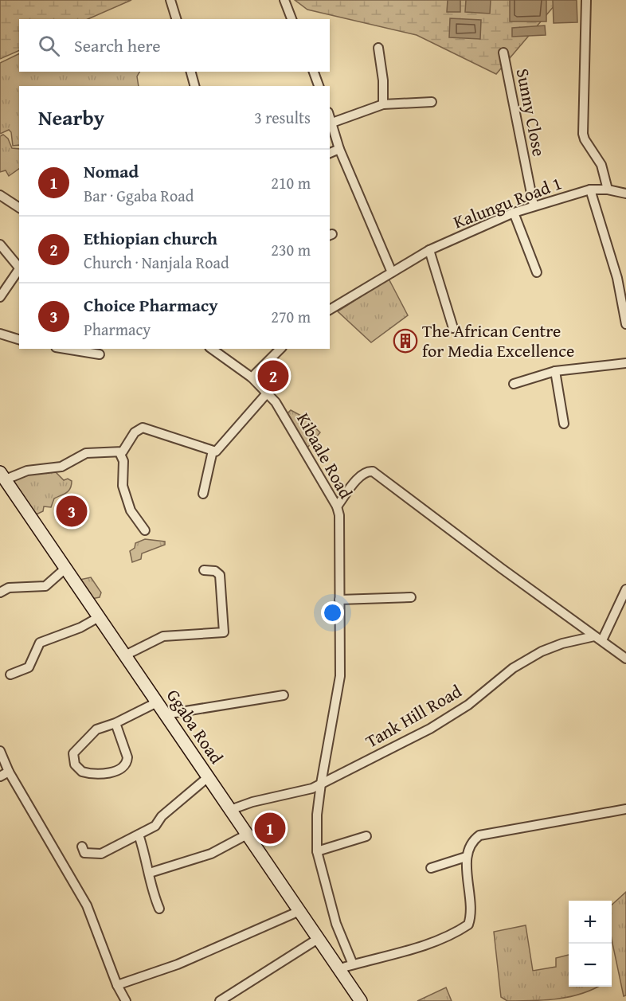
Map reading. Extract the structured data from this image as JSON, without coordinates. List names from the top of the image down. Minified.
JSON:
{"streets":{"main road":["Ggaba Road"],"street":["Sunny Close","Kalungu Road 1","Kibaale Road","Tank Hill Road"]},"crossings":[["Sunny Close","Kalungu Road 1"],["Kibaale Road","Tank Hill Road"],["Tank Hill Road","Ggaba Road"]],"places":{"building":["The African Centre for Media Excellence"]},"page":{"search":"Search here","heading":["Nearby","3 results"],"list":[{"mark":"1","name":"Nomad","note":"Bar · Ggaba Road","value":"210 m"},{"mark":"2","name":"Ethiopian church","note":"Church · Nanjala Road","value":"230 m"},{"mark":"3","name":"Choice Pharmacy","note":"Pharmacy","value":"270 m"}],"pins":["2","3","1"],"map_buttons":["+","−"]}}
